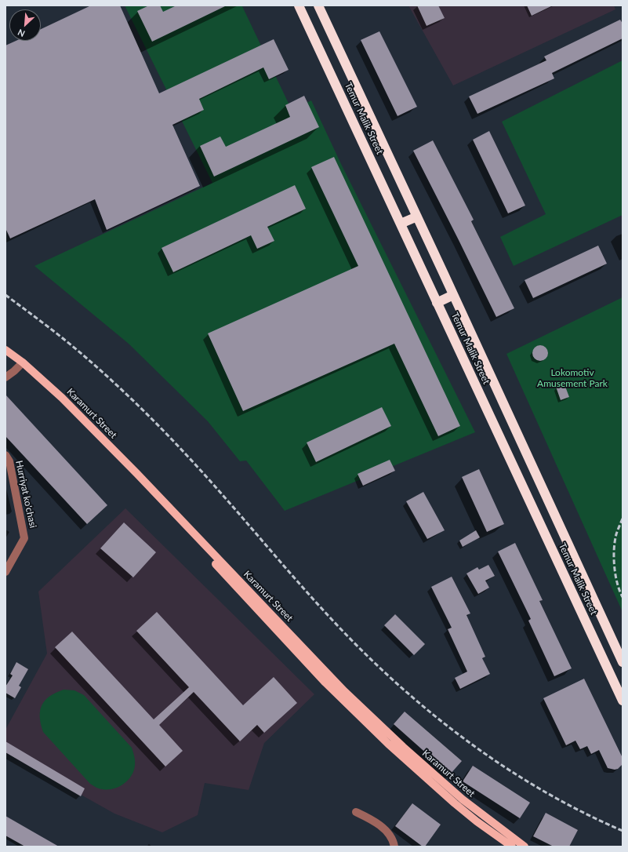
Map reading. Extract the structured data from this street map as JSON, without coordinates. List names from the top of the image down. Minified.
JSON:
{"streets":{"highway":["Temur Malik Street"],"main road":["Karamurt Street"],"street":["Hurriyat ko'chasi"]},"parks":["Lokomotiv Amusement Park"],"north":"bottom left"}
